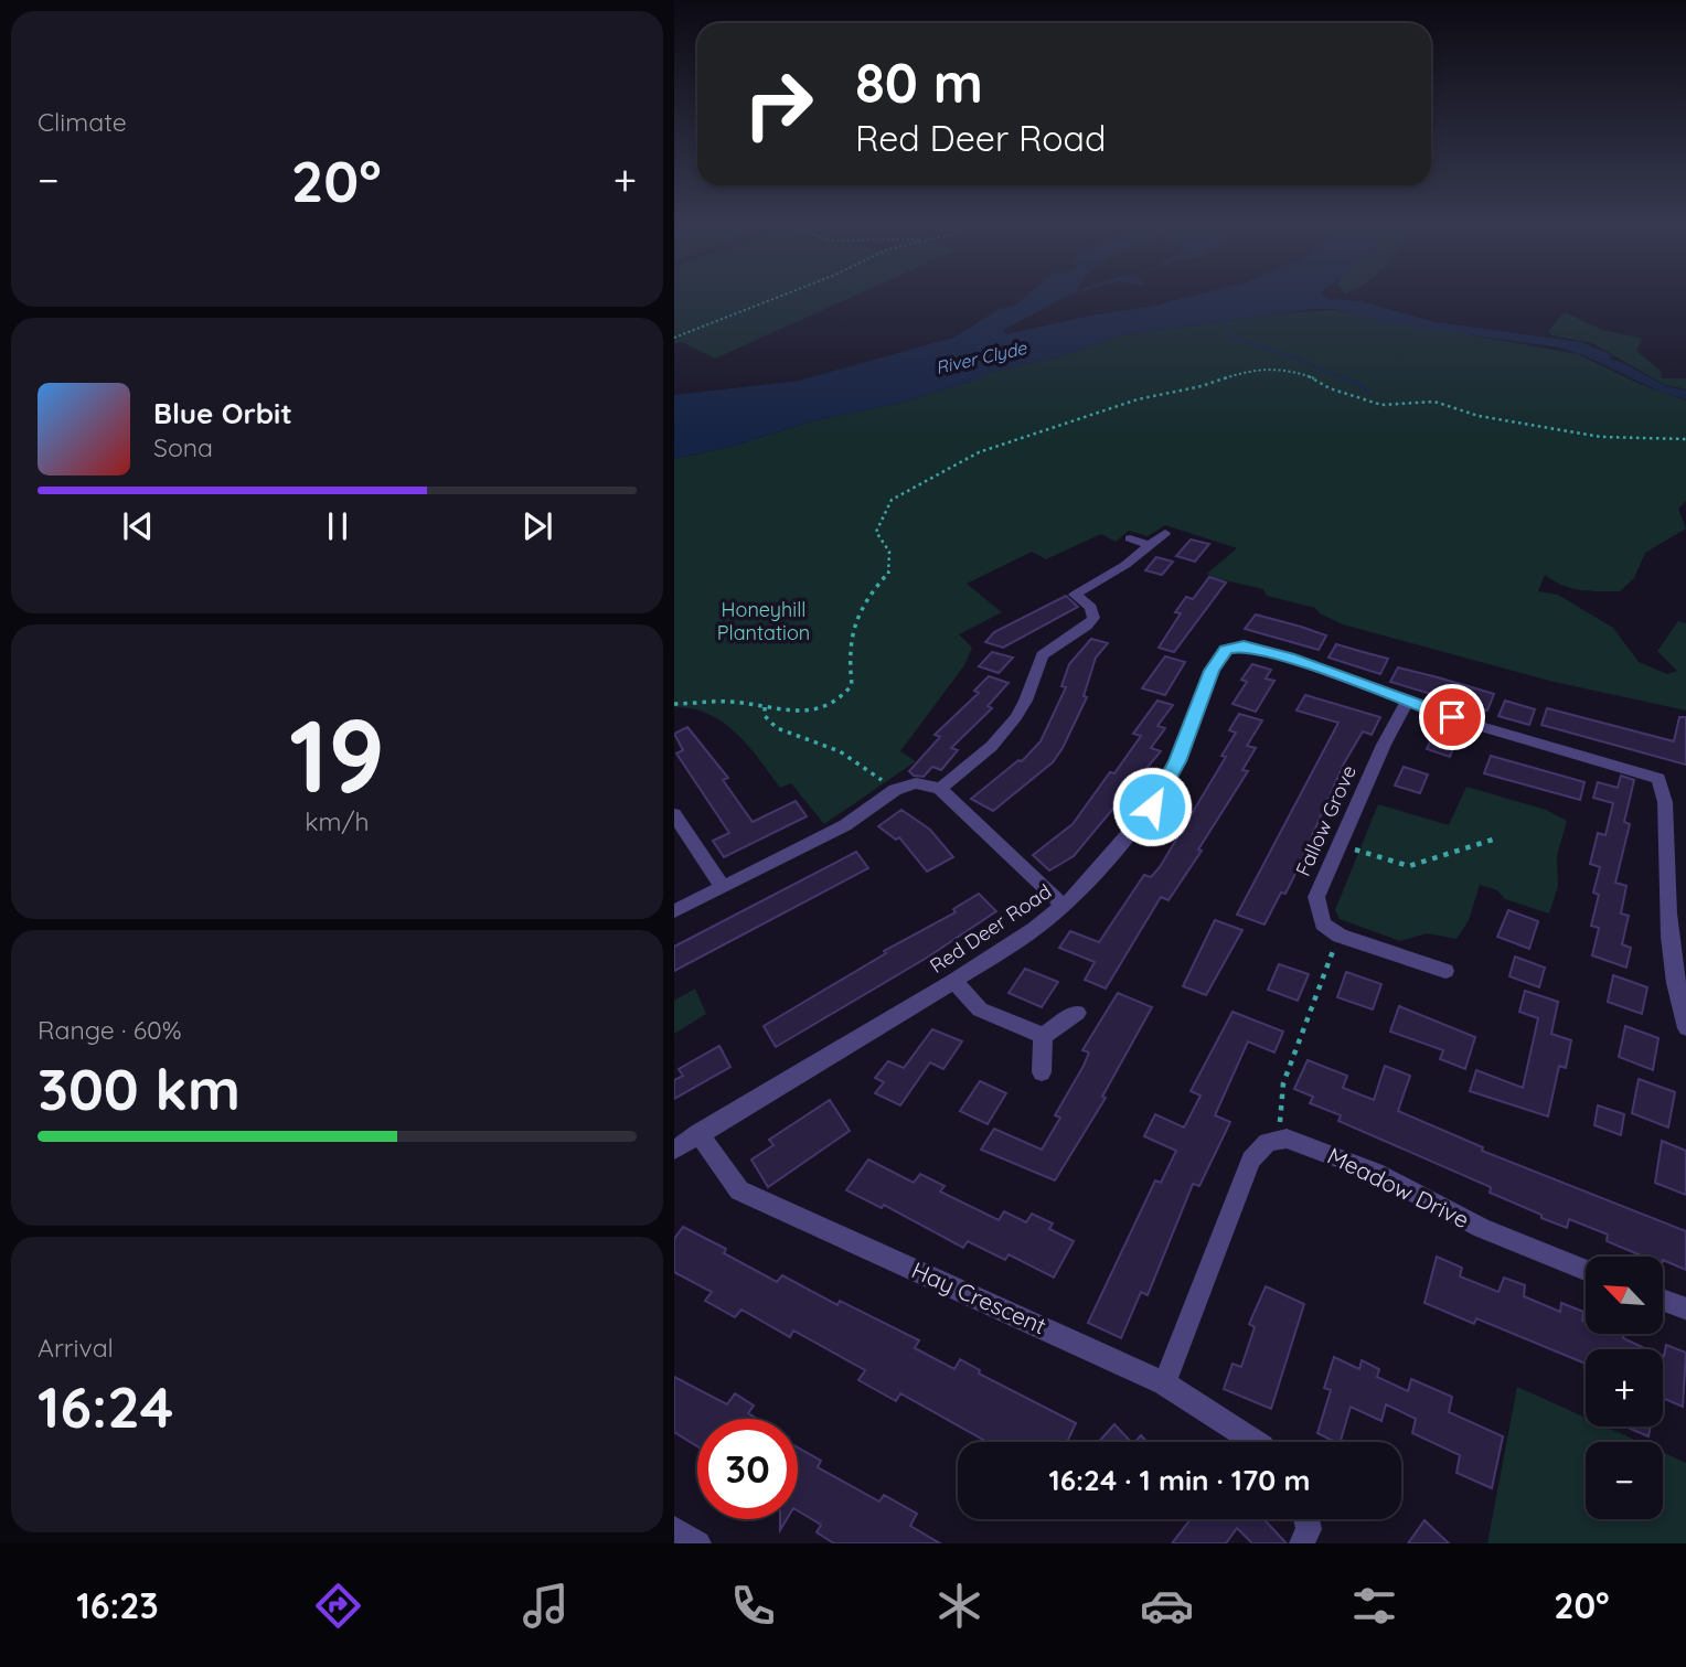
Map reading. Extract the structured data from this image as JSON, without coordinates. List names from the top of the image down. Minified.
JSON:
{"streets":{"street":["Fallow Grove","Red Deer Road","Meadow Drive","Hay Crescent"]},"crossings":[["Fallow Grove","Red Deer Road"],["Red Deer Road","Hay Crescent"]],"water":["River Clyde"],"parks":["Honeyhill Plantation"],"north":"top left","page":{"tile":["Climate",["19","km/h"],["Range · 60%","300 km"],["Arrival","16:24"]],"turn":["80 m","Red Deer Road"],"heat":["−","20°","+"],"song":["Blue Orbit","Sona"],"map_buttons":["+","−"],"limit":"30","trip":"16:24 · 1 min · 170 m","tabs":["16:23","20°"]}}
